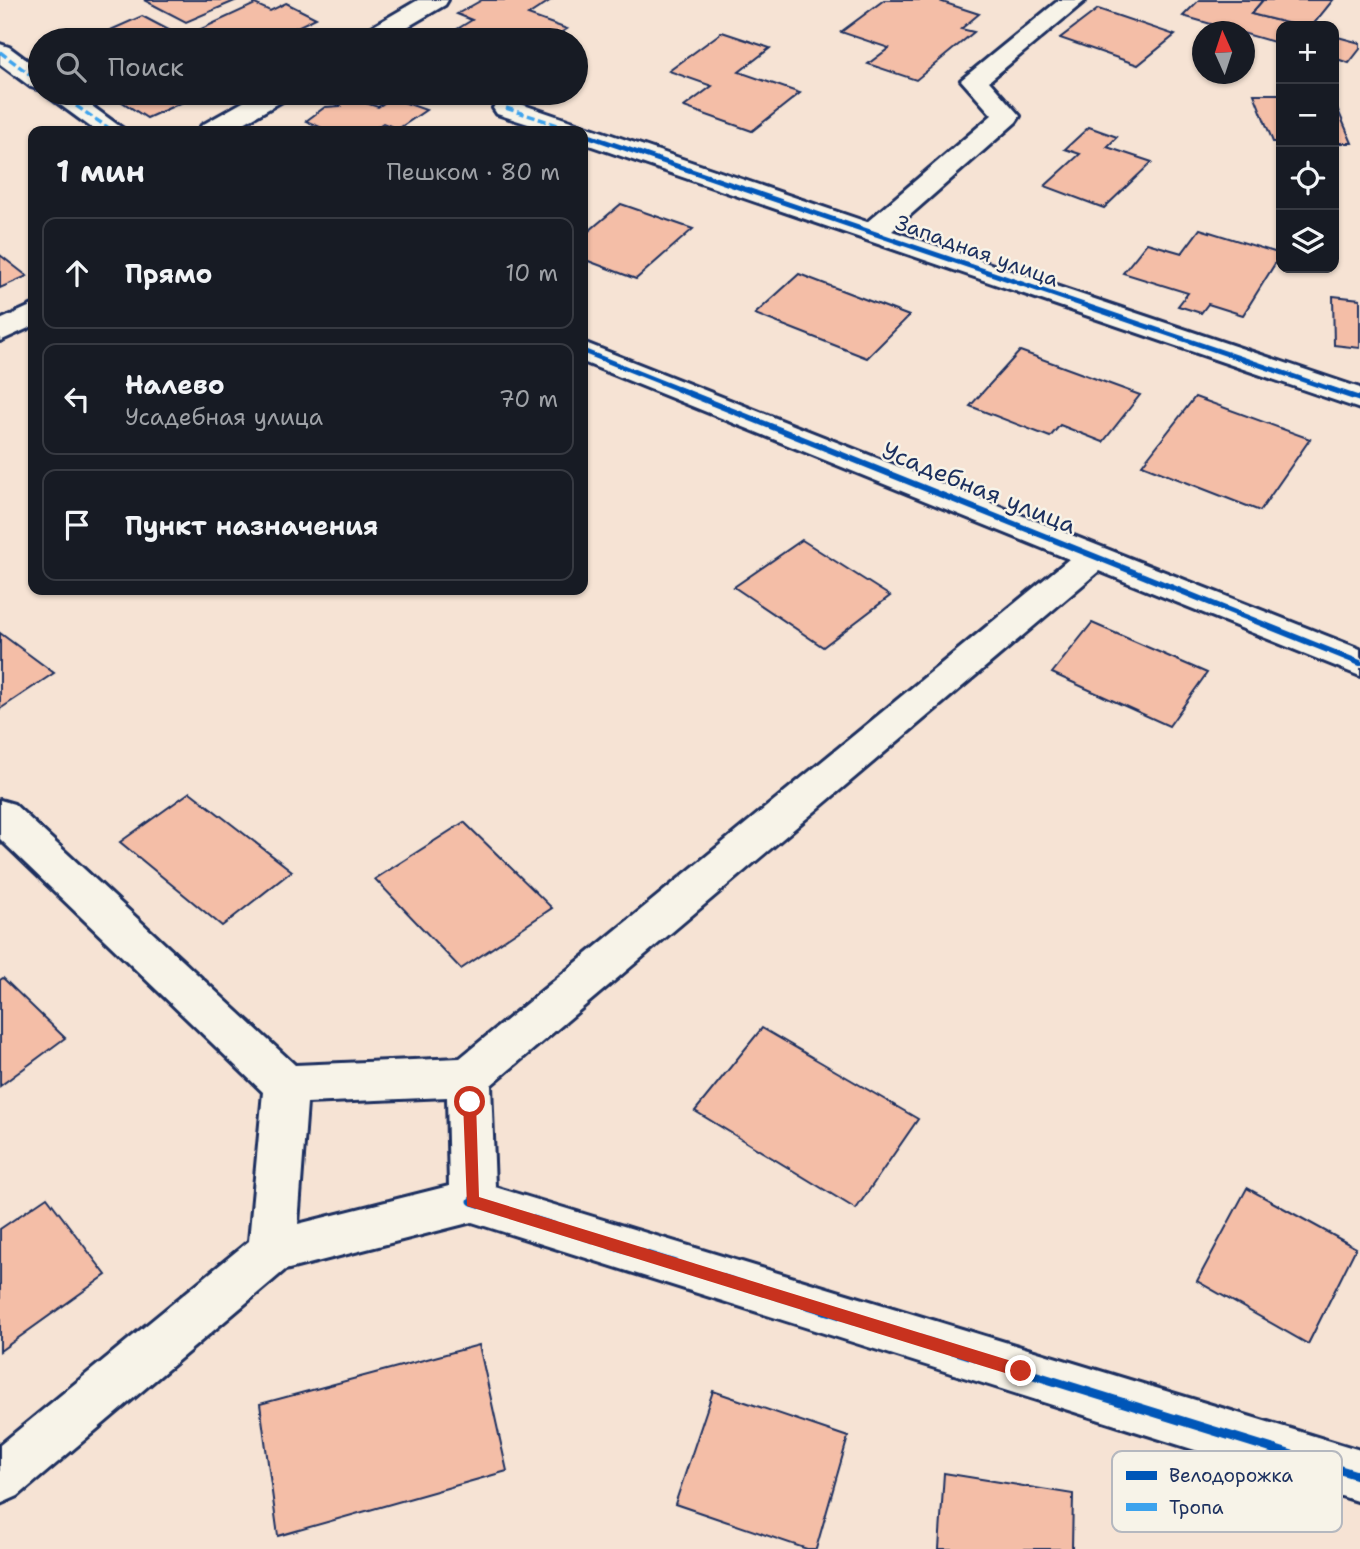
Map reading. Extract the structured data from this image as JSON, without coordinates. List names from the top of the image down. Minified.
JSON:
{"streets":{"street":["Западная улица","Усадебная улица"]},"legend":["Велодорожка","Тропа"],"north":"top","page":{"map_buttons":["+","−"],"search":"Поиск","heading":["1 мин","Пешком · 80 m"],"list":[["Прямо","10 m"],["Налево","Усадебная улица","70 m"],"Пункт назначения"]}}
